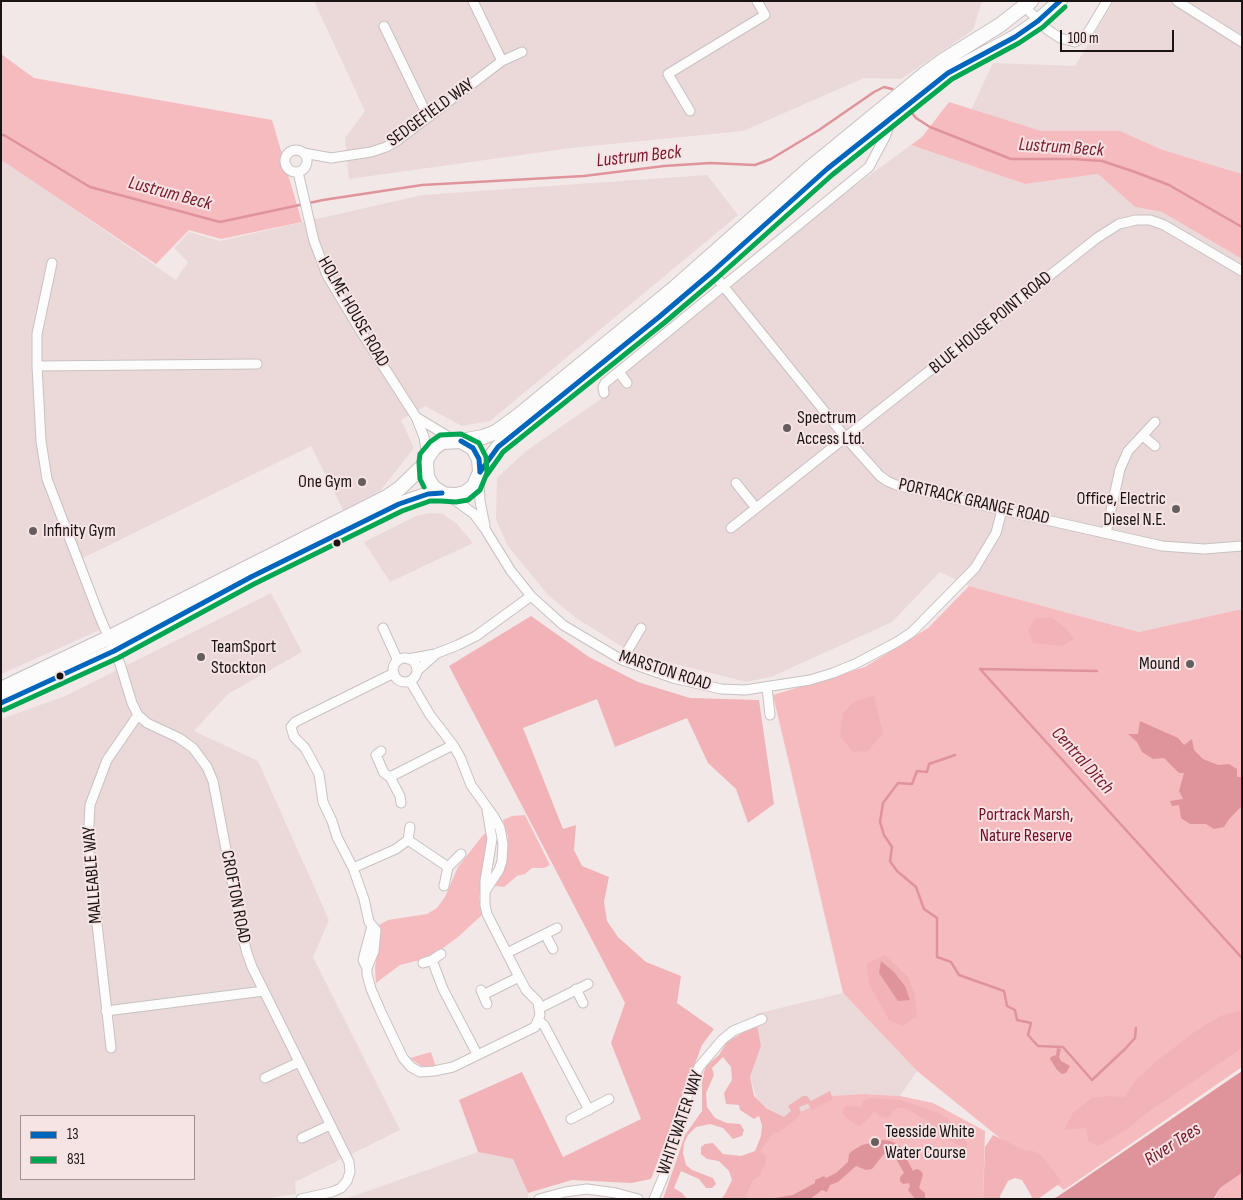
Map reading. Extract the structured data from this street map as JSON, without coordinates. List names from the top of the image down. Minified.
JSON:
{"streets":{"street":["SEDGEFIELD WAY","HOLME HOUSE ROAD","BLUE HOUSE POINT ROAD","PORTRACK GRANGE ROAD","MARSTON ROAD","MALLEABLE WAY","CROFTON ROAD","WHITEWATER WAY"]},"crossings":[["SEDGEFIELD WAY","HOLME HOUSE ROAD"],["HOLME HOUSE ROAD","MARSTON ROAD"],["BLUE HOUSE POINT ROAD","PORTRACK GRANGE ROAD"],["PORTRACK GRANGE ROAD","MARSTON ROAD"],["MALLEABLE WAY","CROFTON ROAD"]],"water":["Lustrum Beck","Central Ditch","River Tees"],"parks":["Portrack Marsh, Nature Reserve"],"places":["Spectrum Access Ltd.","One Gym","Office, Electric Diesel N.E.","Infinity Gym","TeamSport Stockton","Mound","Teesside White Water Course"],"lines":["transit line 13","transit line 831"],"legend":["13","831"],"scale_bar":"100 m"}
